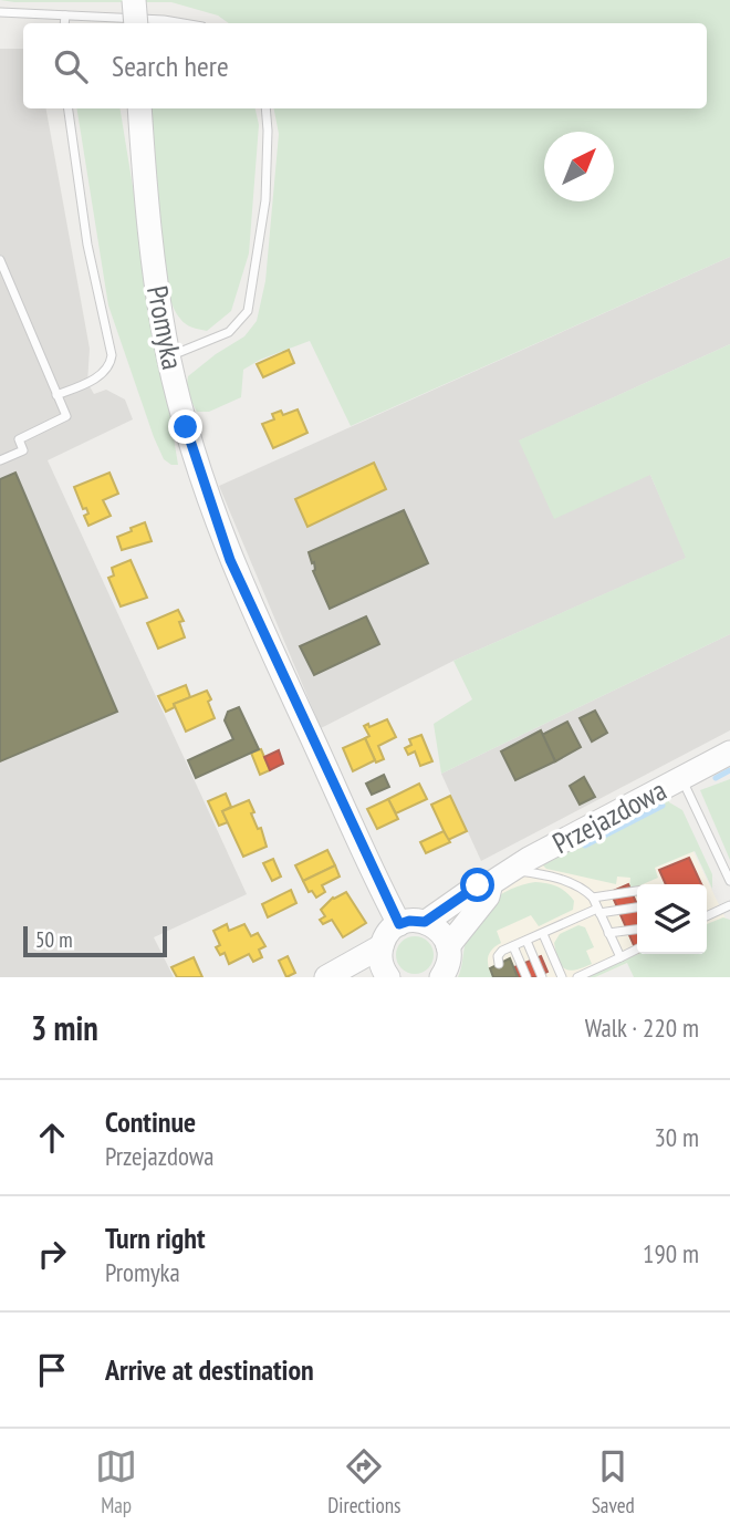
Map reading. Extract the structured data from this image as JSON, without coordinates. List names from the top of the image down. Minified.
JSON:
{"streets":{"street":["Promyka","Przejazdowa"]},"scale_bar":"50 m","north":"top right","page":{"search":"Search here","scale":"50 m","heading":["3 min","Walk · 220 m"],"list":[["Continue","Przejazdowa","30 m"],["Turn right","Promyka","190 m"],"Arrive at destination"],"nav":["Map","Directions","Saved"]}}
